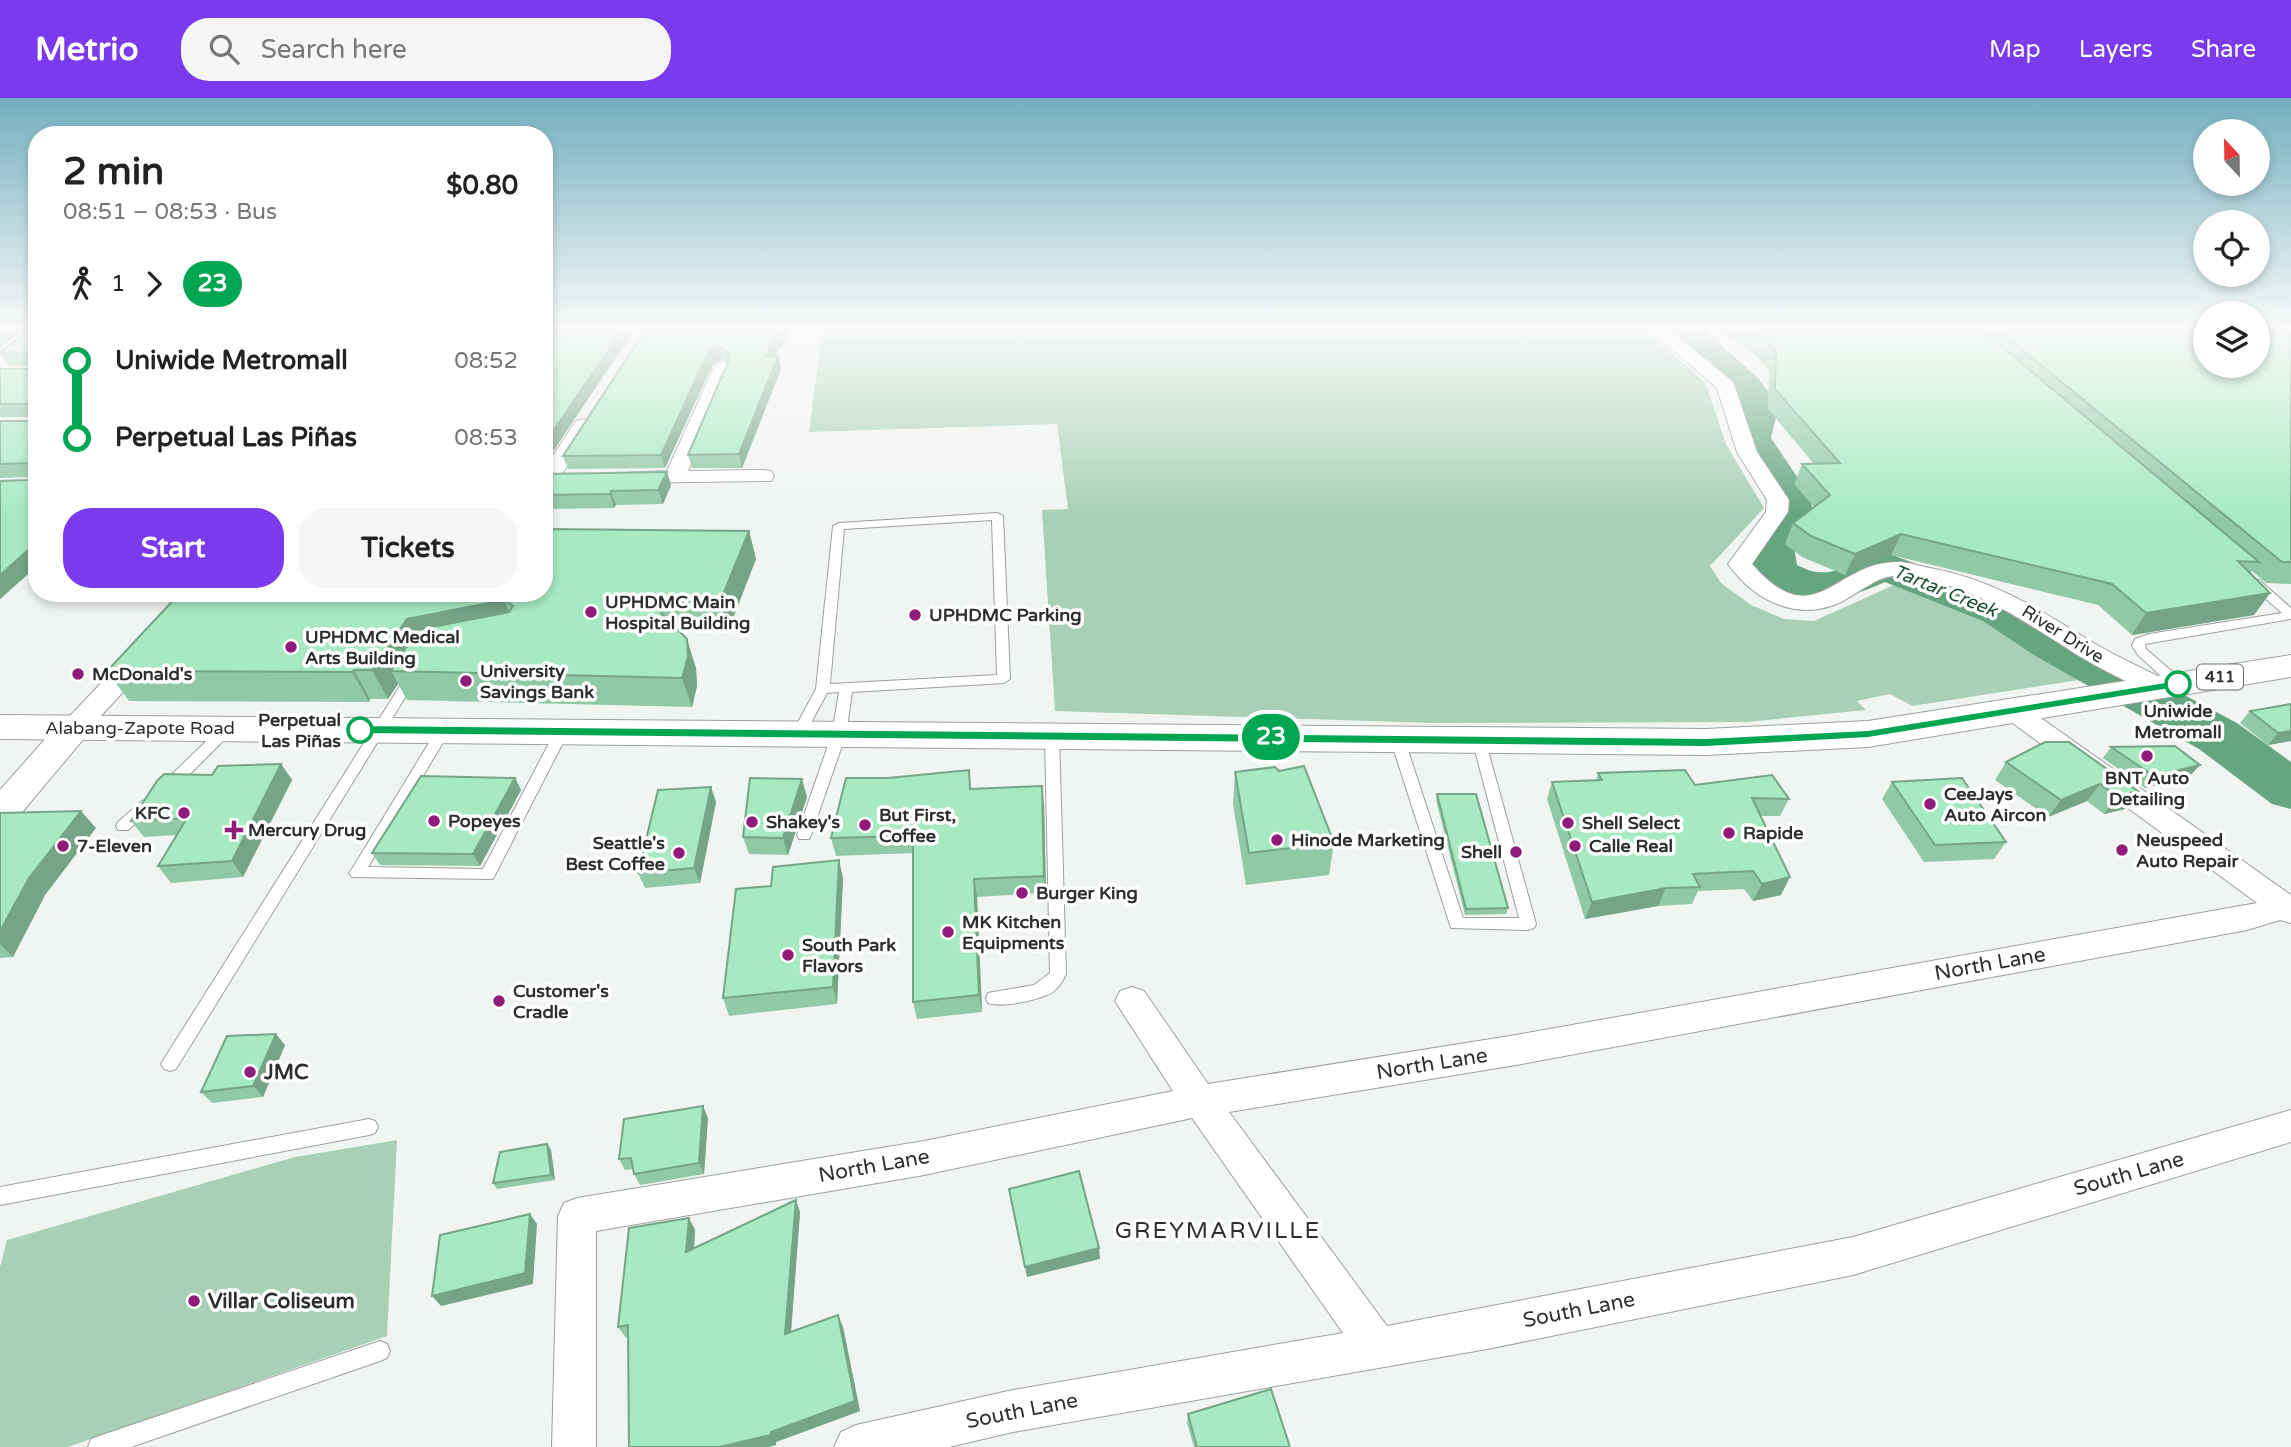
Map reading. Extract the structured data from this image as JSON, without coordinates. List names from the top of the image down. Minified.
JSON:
{"streets":{"highway":["411","Alabang-Zapote Road"],"street":["River Drive","North Lane","South Lane"]},"crossings":[["River Drive","Alabang-Zapote Road"]],"districts":["GREYMARVILLE"],"water":["Tartar Creek"],"places":{"other":["UPHDMC Main Hospital Building","UPHDMC Parking","UPHDMC Medical Arts Building","McDonald's","University Savings Bank","Uniwide Metromall","Perpetual Las Piñas","BNT Auto Detailing","CeeJays Auto Aircon","KFC","Popeyes","Shakey's","Shell Select","But First, Coffee","Rapide","Hinode Marketing","7-Eleven","Calle Real","Neuspeed Auto Repair","Shell","Seattle's Best Coffee","Burger King","MK Kitchen Equipments","South Park Flavors","Customer's Cradle","JMC","Villar Coliseum"],"health":["Mercury Drug"]},"lines":["bus line 23"],"north":"top","page":{"header":"Metrio","search":"Search here","nav":["Map","Layers","Share"],"on_map":"23","heading":["2 min","08:51 – 08:53 · Bus","$0.80"],"legs":["1","23"],"list":[{"name":"Uniwide Metromall","value":"08:52"},{"name":"Perpetual Las Piñas","value":"08:53"}],"buttons":["Start","Tickets"]}}
